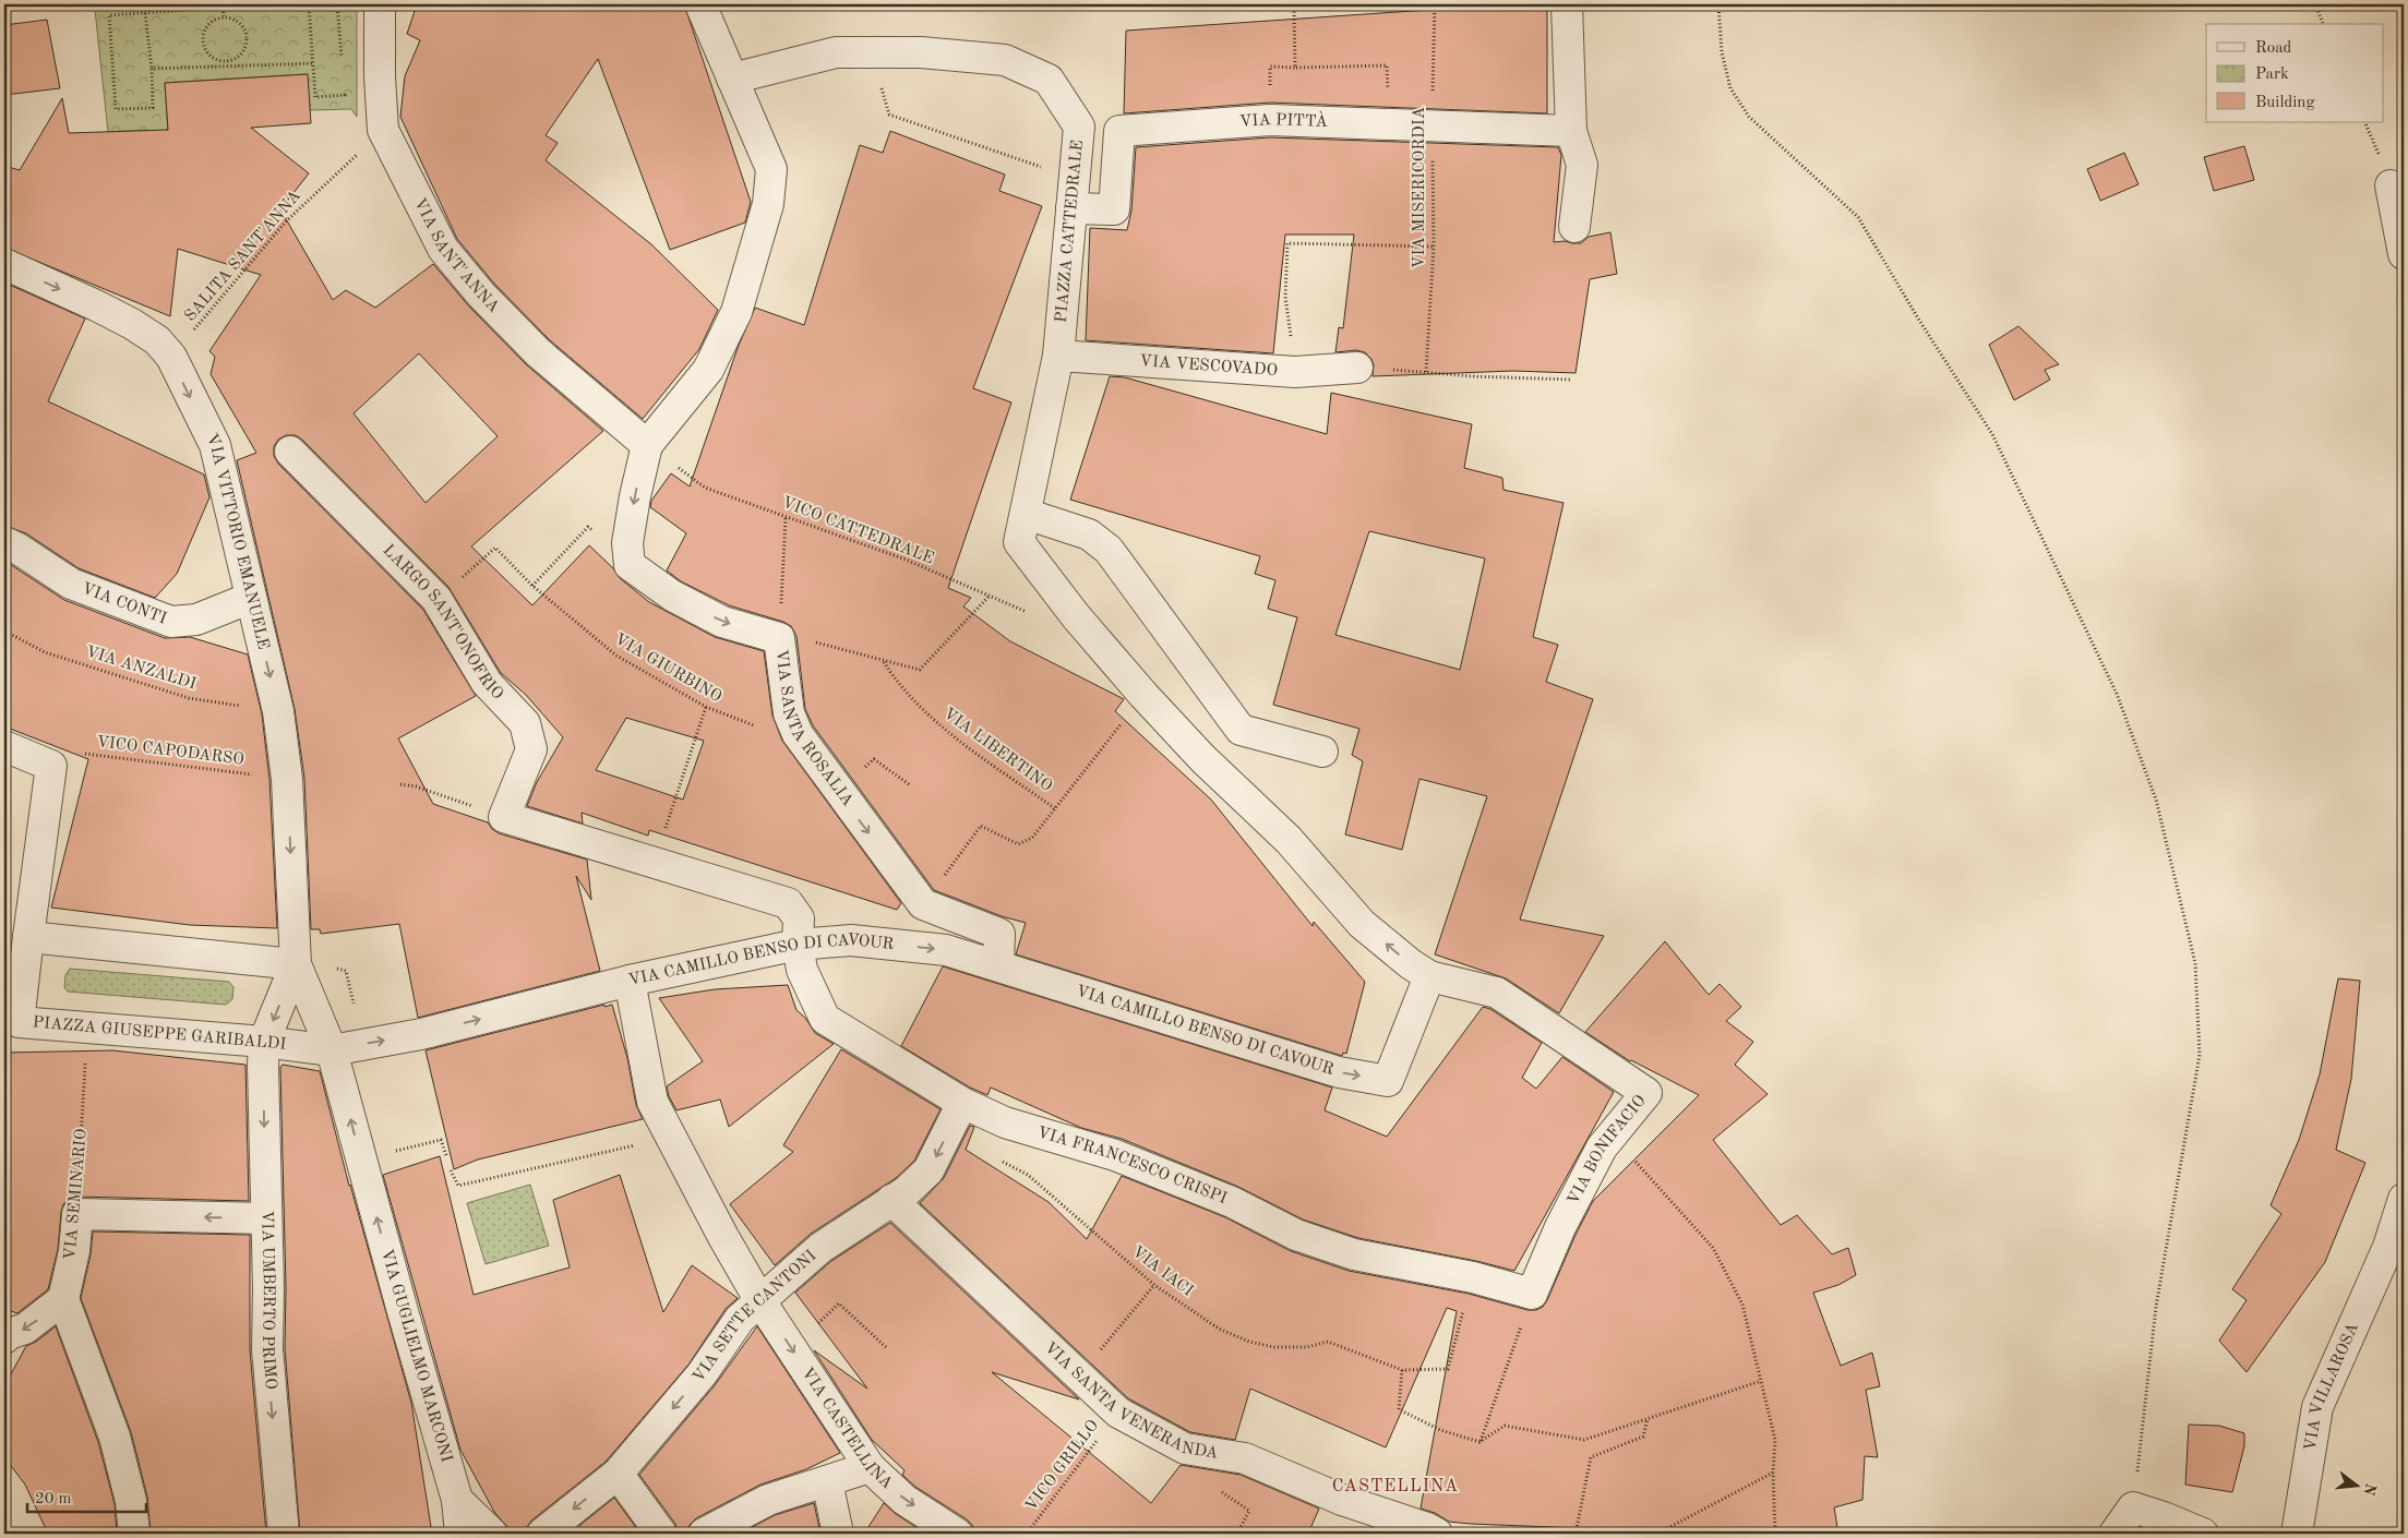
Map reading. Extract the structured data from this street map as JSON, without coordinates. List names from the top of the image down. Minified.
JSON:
{"streets":{"street":["VIA PITTÀ","PIAZZA CATTEDRALE","VIA SANT'ANNA","VIA VESCOVADO","VIA VITTORIO EMANUELE","VIA CONTI","LARGO SANT'ONOFRIO","VIA SANTA ROSALIA","VIA CAMILLO BENSO DI CAVOUR","PIAZZA GIUSEPPE GARIBALDI","VIA BONIFACIO","VIA FRANCESCO CRISPI","VIA SEMINARIO","VIA UMBERTO PRIMO","VIA SETTE CANTONI","VIA GUGLIELMO MARCONI","VIA VILLAROSA","VIA SANTA VENERANDA","VIA CASTELLINA"],"path":["VIA MISERICORDIA","SALITA SANT'ANNA","VICO CATTEDRALE","VIA ANZALDI","VIA GIURBINO","VIA LIBERTINO","VICO CAPODARSO","VIA IACI","VICO GRILLO"]},"crossings":[["VIA PITTÀ","VIA MISERICORDIA"],["VIA PITTÀ","PIAZZA CATTEDRALE"],["PIAZZA CATTEDRALE","VIA VESCOVADO"],["PIAZZA CATTEDRALE","VICO CATTEDRALE"],["VIA SANT'ANNA","SALITA SANT'ANNA"],["VIA SANT'ANNA","VICO CATTEDRALE"],["SALITA SANT'ANNA","VIA VITTORIO EMANUELE"],["VIA VITTORIO EMANUELE","VIA CONTI"],["VIA VITTORIO EMANUELE","VIA ANZALDI"],["VIA VITTORIO EMANUELE","VICO CAPODARSO"],["LARGO SANT'ONOFRIO","VIA GIURBINO"],["LARGO SANT'ONOFRIO","VIA FRANCESCO CRISPI"],["VIA GIURBINO","VIA SANTA ROSALIA"],["VICO CAPODARSO","PIAZZA GIUSEPPE GARIBALDI"],["VIA CAMILLO BENSO DI CAVOUR","PIAZZA GIUSEPPE GARIBALDI"],["VIA CAMILLO BENSO DI CAVOUR","VIA BONIFACIO"],["VIA CAMILLO BENSO DI CAVOUR","VIA FRANCESCO CRISPI"],["VIA CAMILLO BENSO DI CAVOUR","VIA GUGLIELMO MARCONI"],["VIA CAMILLO BENSO DI CAVOUR","VIA CASTELLINA"],["PIAZZA GIUSEPPE GARIBALDI","VIA SEMINARIO"],["PIAZZA GIUSEPPE GARIBALDI","VIA UMBERTO PRIMO"],["PIAZZA GIUSEPPE GARIBALDI","VIA GUGLIELMO MARCONI"],["VIA BONIFACIO","VIA FRANCESCO CRISPI"],["VIA FRANCESCO CRISPI","VIA SETTE CANTONI"],["VIA SETTE CANTONI","VIA SANTA VENERANDA"],["VIA SETTE CANTONI","VIA CASTELLINA"],["VIA SANTA VENERANDA","VICO GRILLO"]],"one_way":["VIA VITTORIO EMANUELE","VIA SANTA ROSALIA","VIA CAMILLO BENSO DI CAVOUR","VIA SETTE CANTONI","VIA GUGLIELMO MARCONI"],"districts":["CASTELLINA"],"legend":["Road","Park","Building"],"scale_bar":"20 m","north":"right"}
